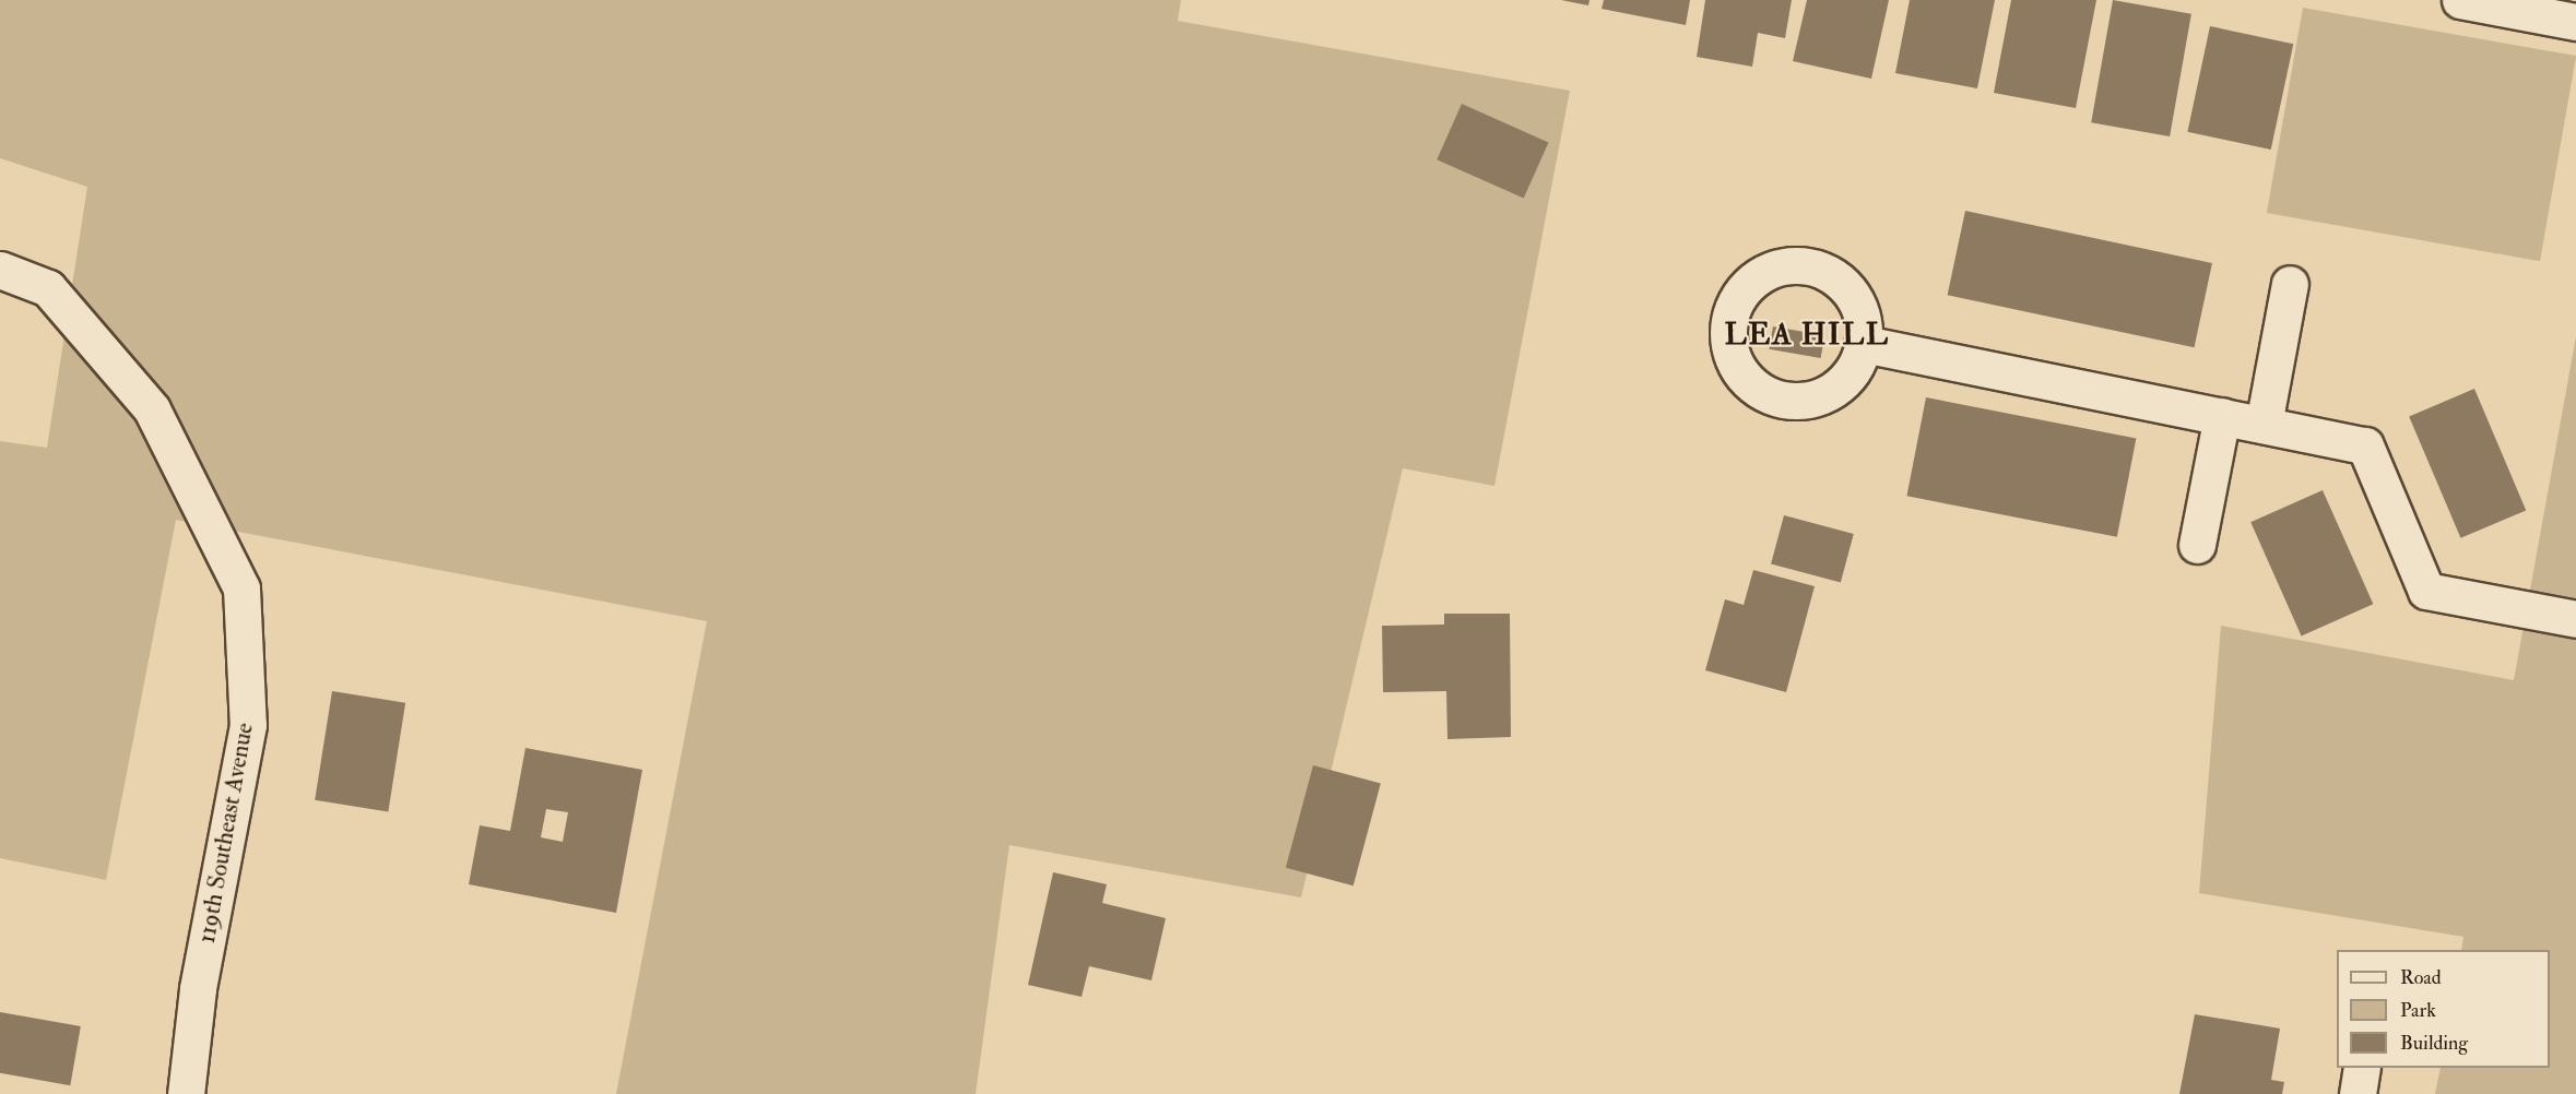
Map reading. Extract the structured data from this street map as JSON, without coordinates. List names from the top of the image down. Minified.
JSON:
{"streets":{"street":["119th Southeast Avenue"]},"districts":["LEA HILL"],"legend":["Road","Park","Building"]}
